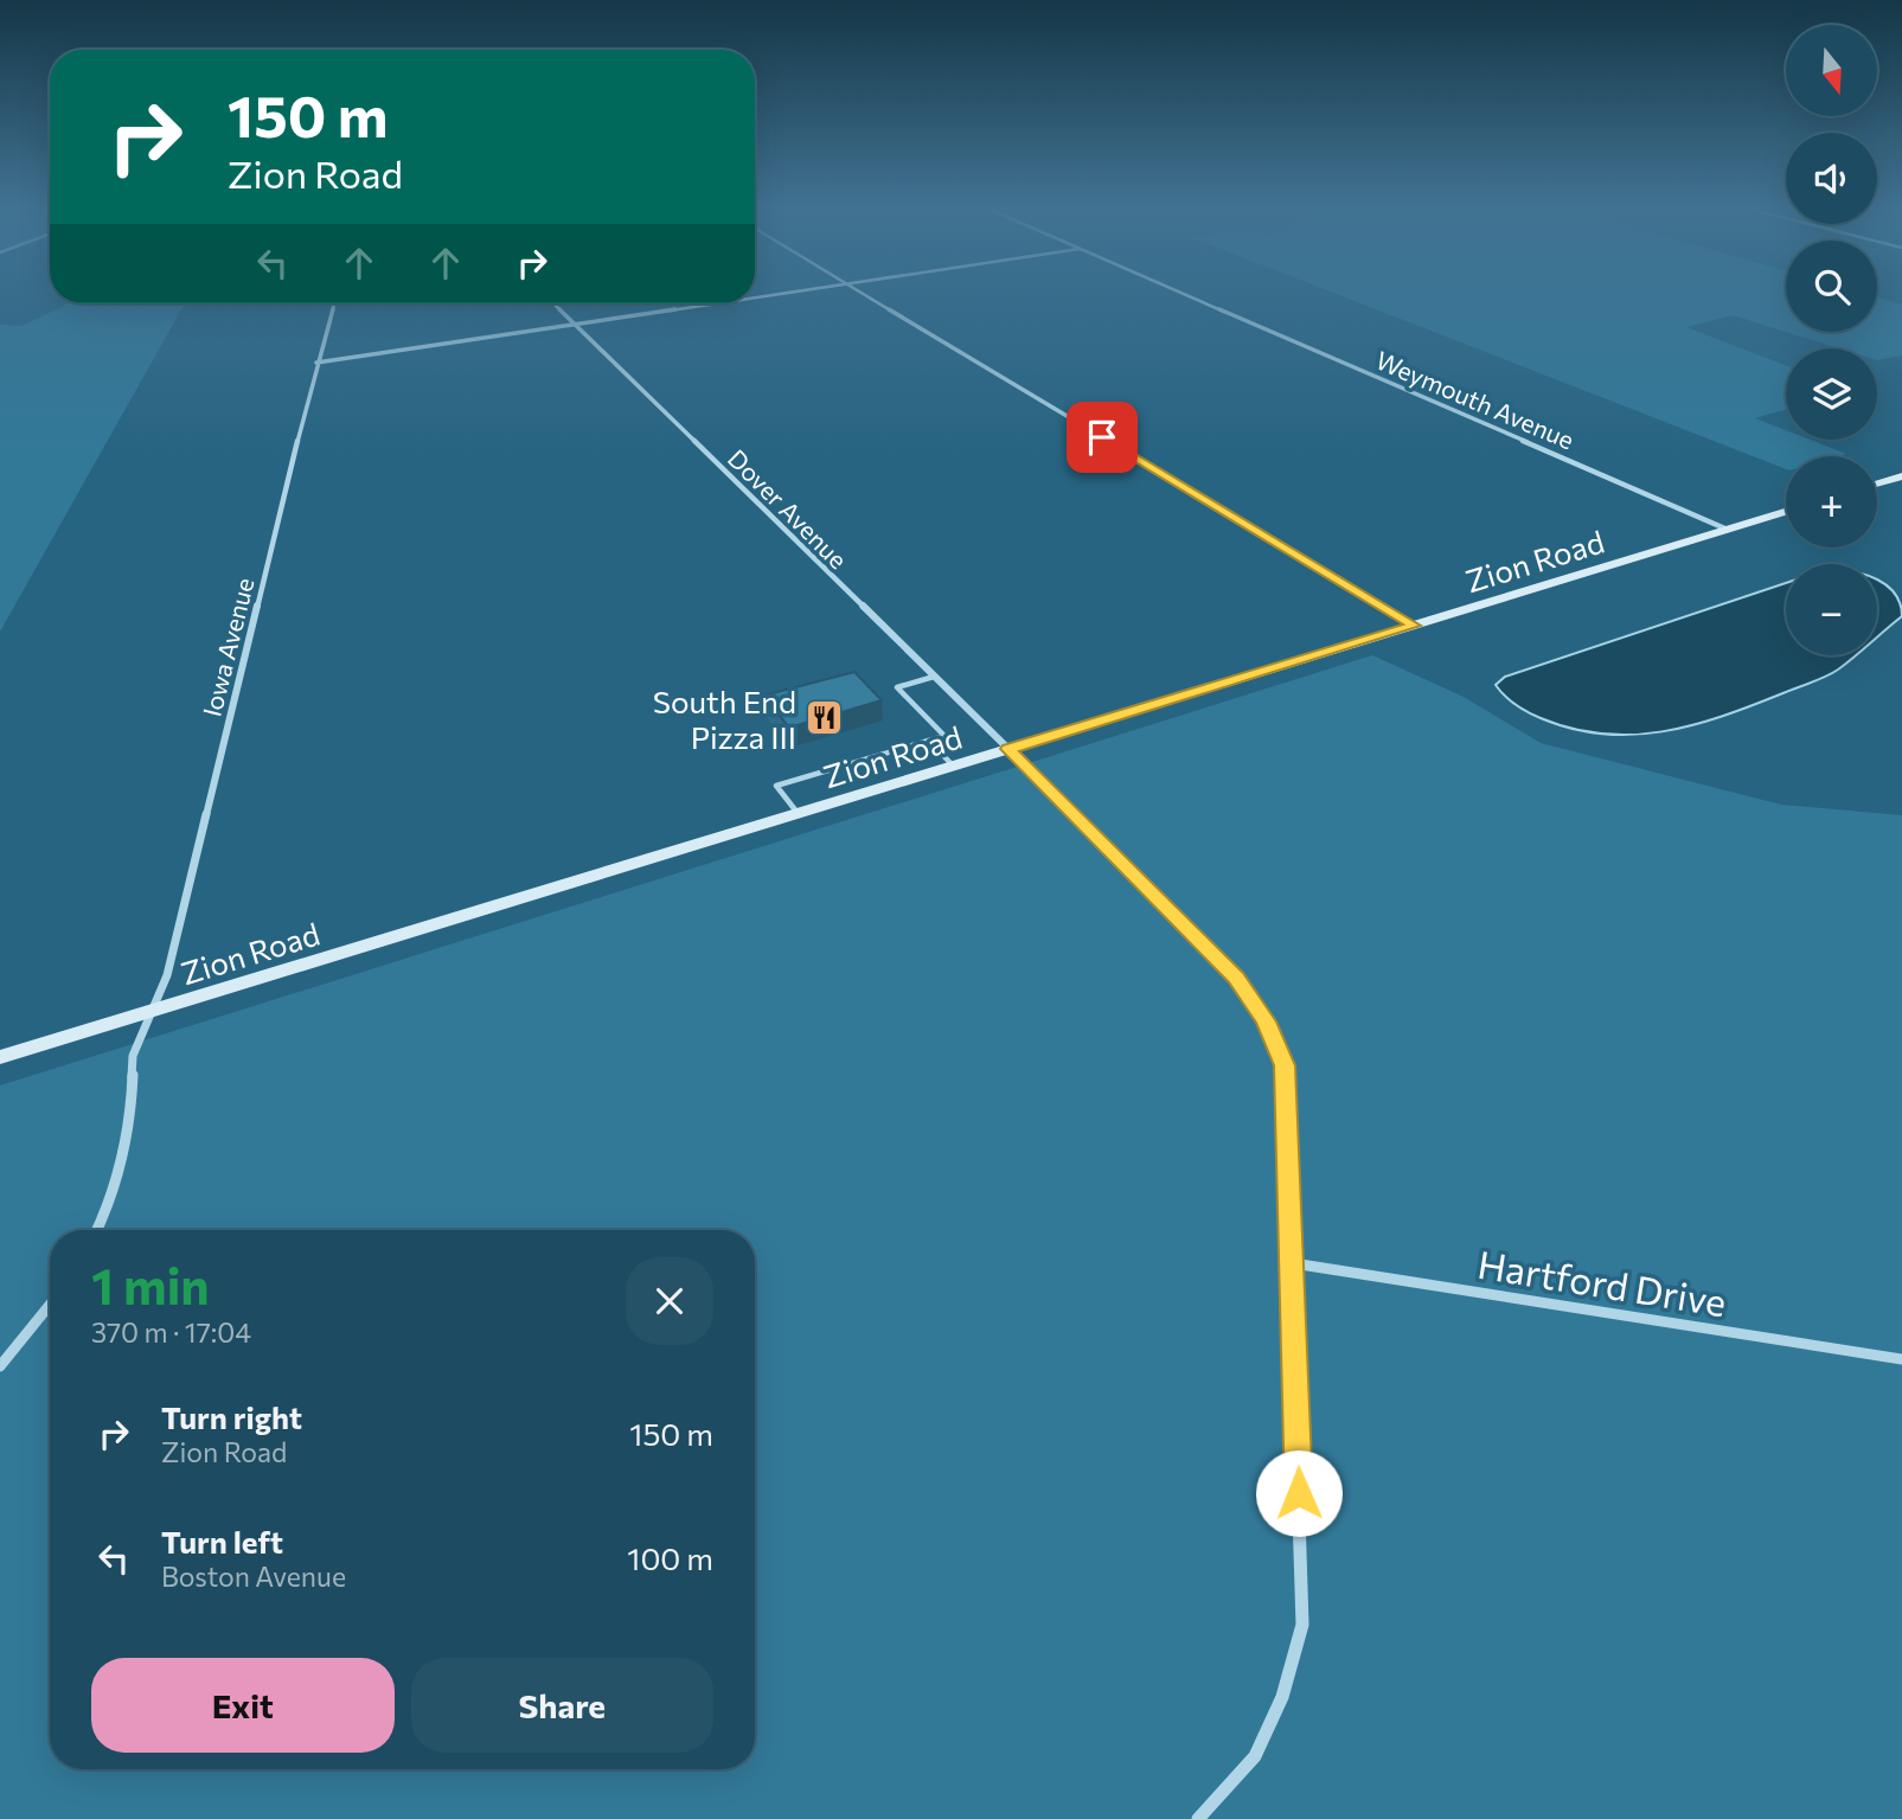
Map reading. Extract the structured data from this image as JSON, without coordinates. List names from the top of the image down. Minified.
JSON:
{"streets":{"street":["Weymouth Avenue","Dover Avenue","Zion Road","Iowa Avenue","Hartford Drive"]},"crossings":[["Weymouth Avenue","Zion Road"],["Dover Avenue","Zion Road"],["Dover Avenue","Hartford Drive"],["Zion Road","Iowa Avenue"]],"places":{"restaurant":["South End Pizza III"]},"north":"bottom","page":{"map_buttons":["+","−"],"turn":["150 m","Zion Road"],"heading":["1 min","370 m · 17:04"],"list":[{"name":"Turn right","note":"Zion Road","value":"150 m"},{"name":"Turn left","note":"Boston Avenue","value":"100 m"}],"buttons":["Exit","Share"]}}
